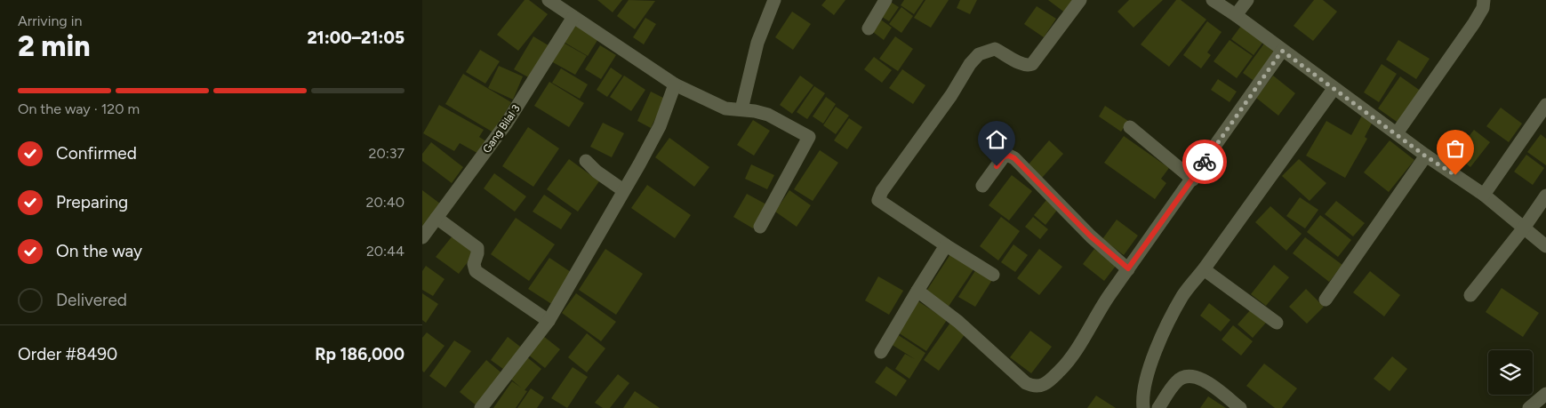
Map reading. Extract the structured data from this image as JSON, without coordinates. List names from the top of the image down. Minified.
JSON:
{"streets":{"street":["Gang Bilal 3"]},"page":{"heading":["2 min","Arriving in","21:00–21:05"],"panel":["Order #8490","Rp 186,000"],"bar":"On the way · 120 m","list":[["Confirmed","20:37"],["Preparing","20:40"],["On the way","20:44"],"Delivered"]}}
